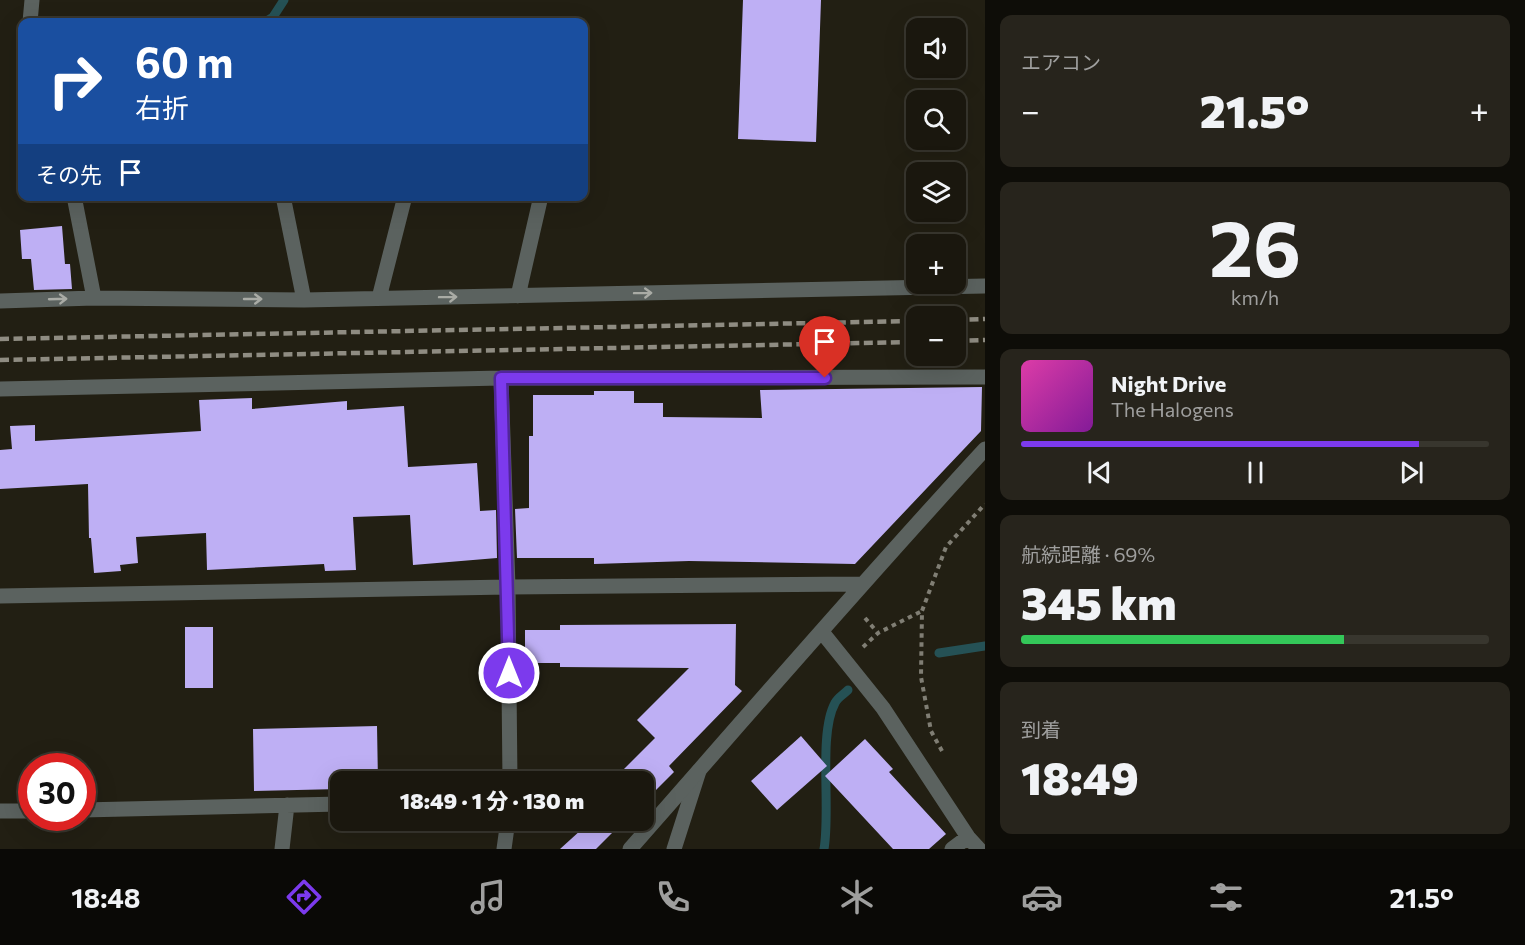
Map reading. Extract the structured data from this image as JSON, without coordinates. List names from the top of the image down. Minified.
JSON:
{"page":{"tile":["エアコン",["26","km/h"],["航続距離 · 69%","345 km"],["到着","18:49"]],"map_buttons":["+","−"],"turn":["60 m","右折"],"heat":["−","21.5°","+"],"then":"その先","song":["Night Drive","The Halogens"],"limit":"30","trip":"18:49 · 1 分 · 130 m","tabs":["18:48","21.5°"]}}
